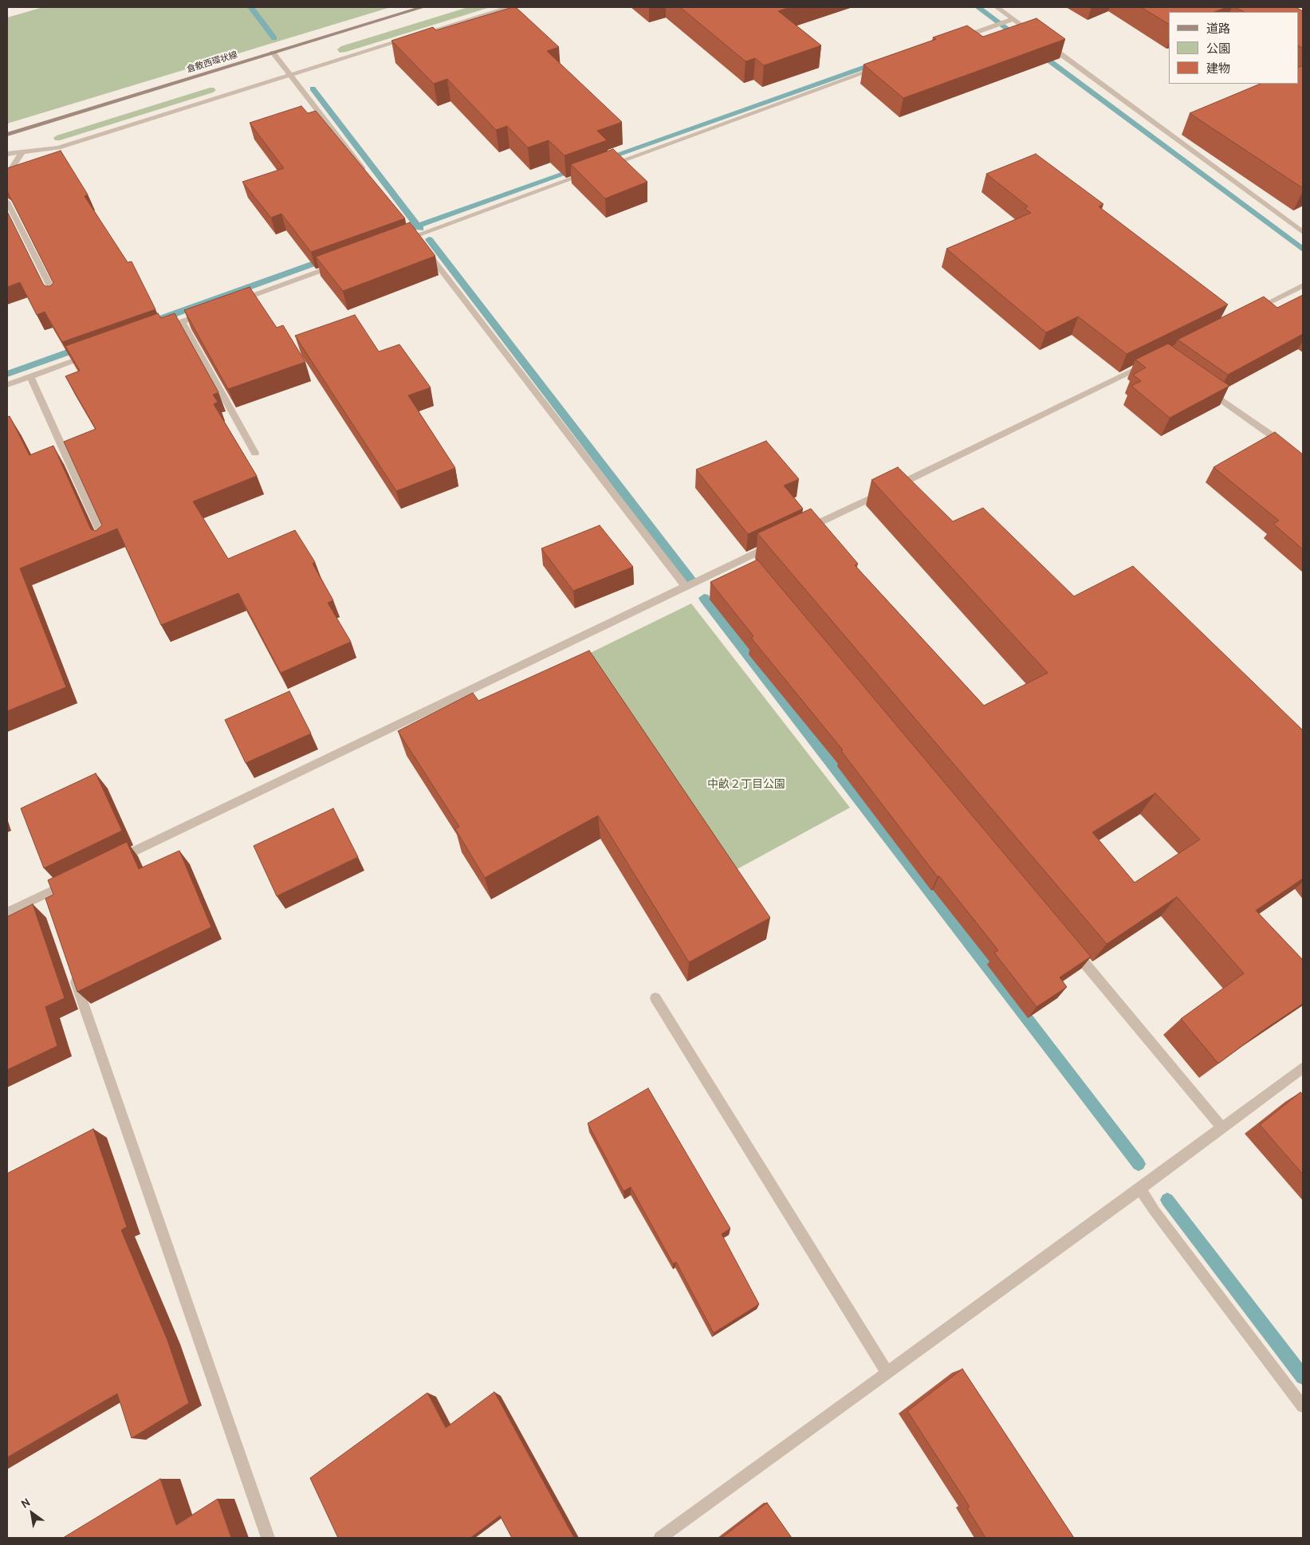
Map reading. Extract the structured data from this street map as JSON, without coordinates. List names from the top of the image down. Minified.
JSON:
{"streets":{"main road":["倉敷西環状線"]},"parks":["中畝２丁目公園"],"legend":["道路","公園","建物"],"north":"top left"}
